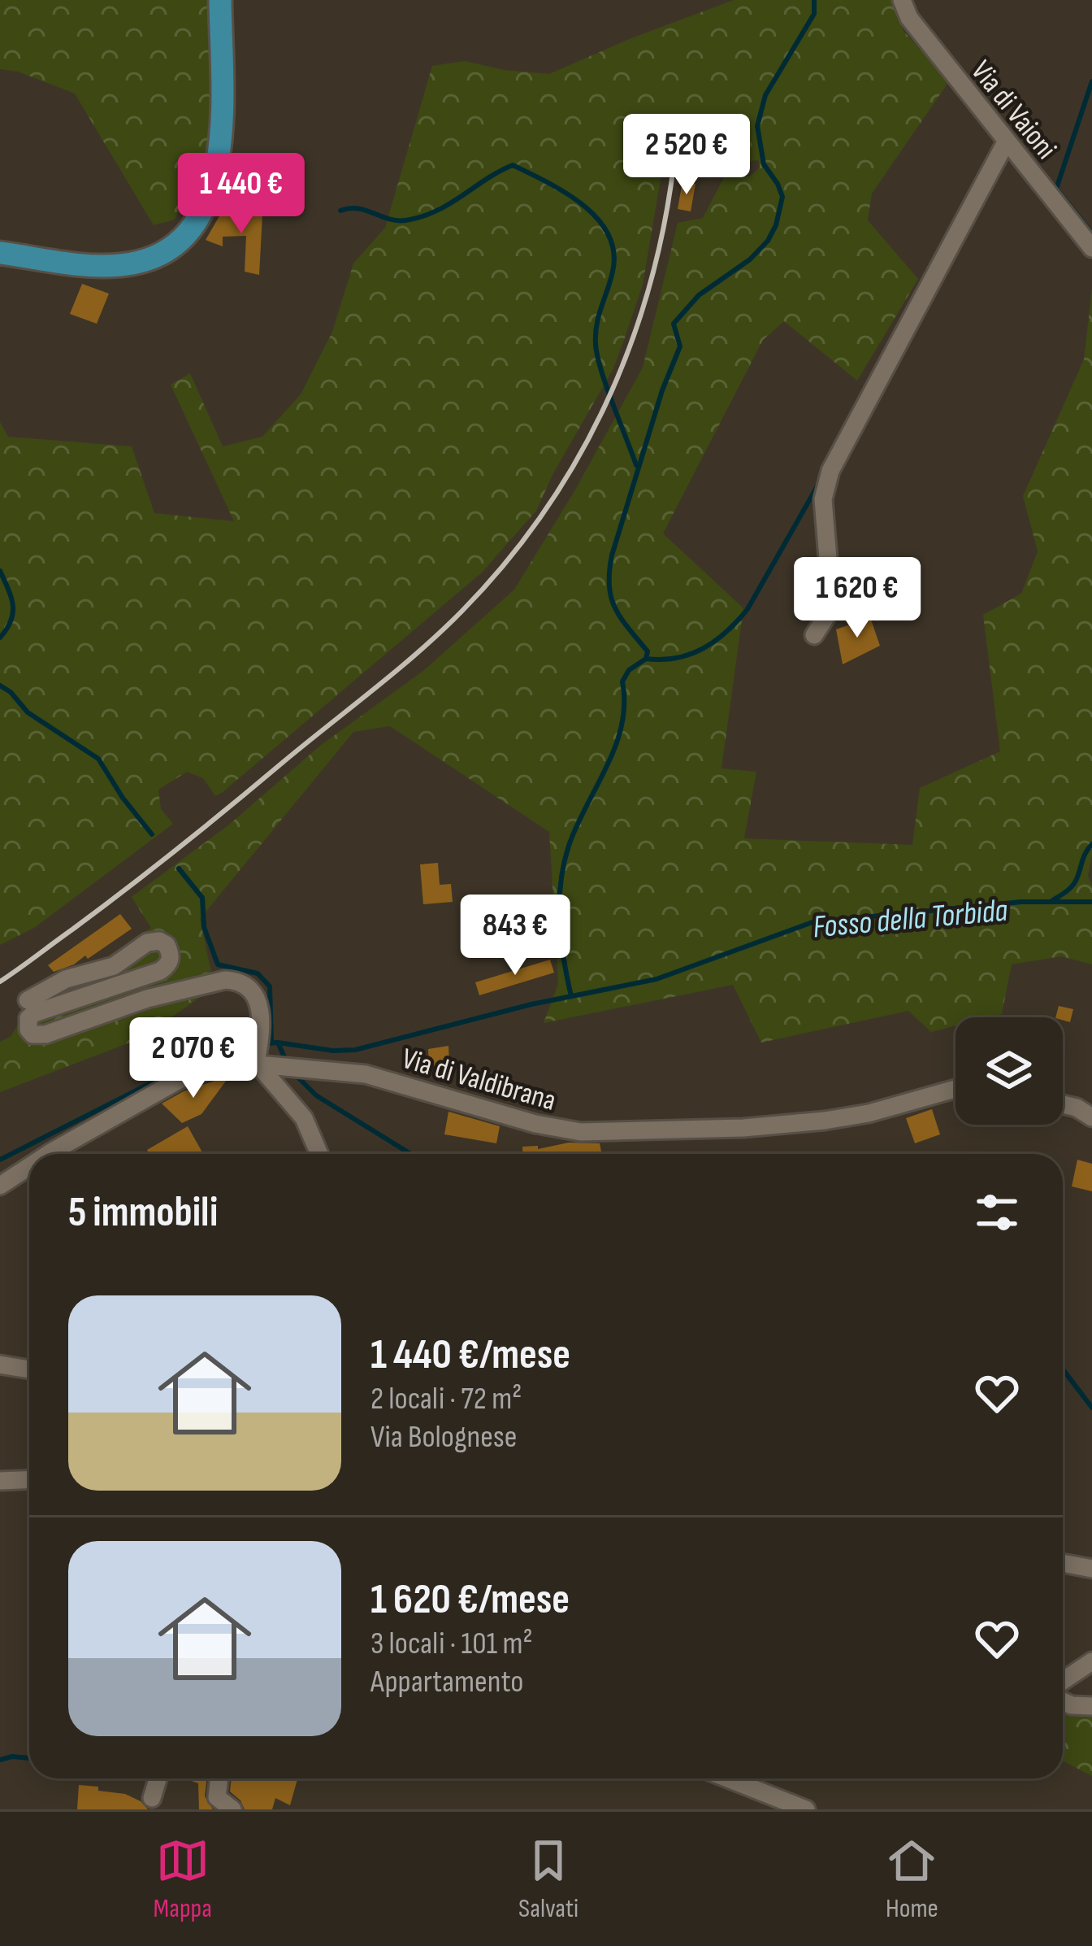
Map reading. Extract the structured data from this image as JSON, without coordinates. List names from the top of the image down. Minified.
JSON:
{"streets":{"street":["Via di Vaioni","Via di Valdibrana"]},"water":["Fosso della Torbida"],"page":{"price":["2 520 €","1 440 €","1 620 €","843 €","2 070 €"],"heading":"5 immobili","list":[{"name":"1 440 €/mese","note":"2 locali · 72 m² · Via Bolognese"},{"name":"1 620 €/mese","note":"3 locali · 101 m² · Appartamento"}],"tabs":["Mappa","Salvati","Home"]}}
